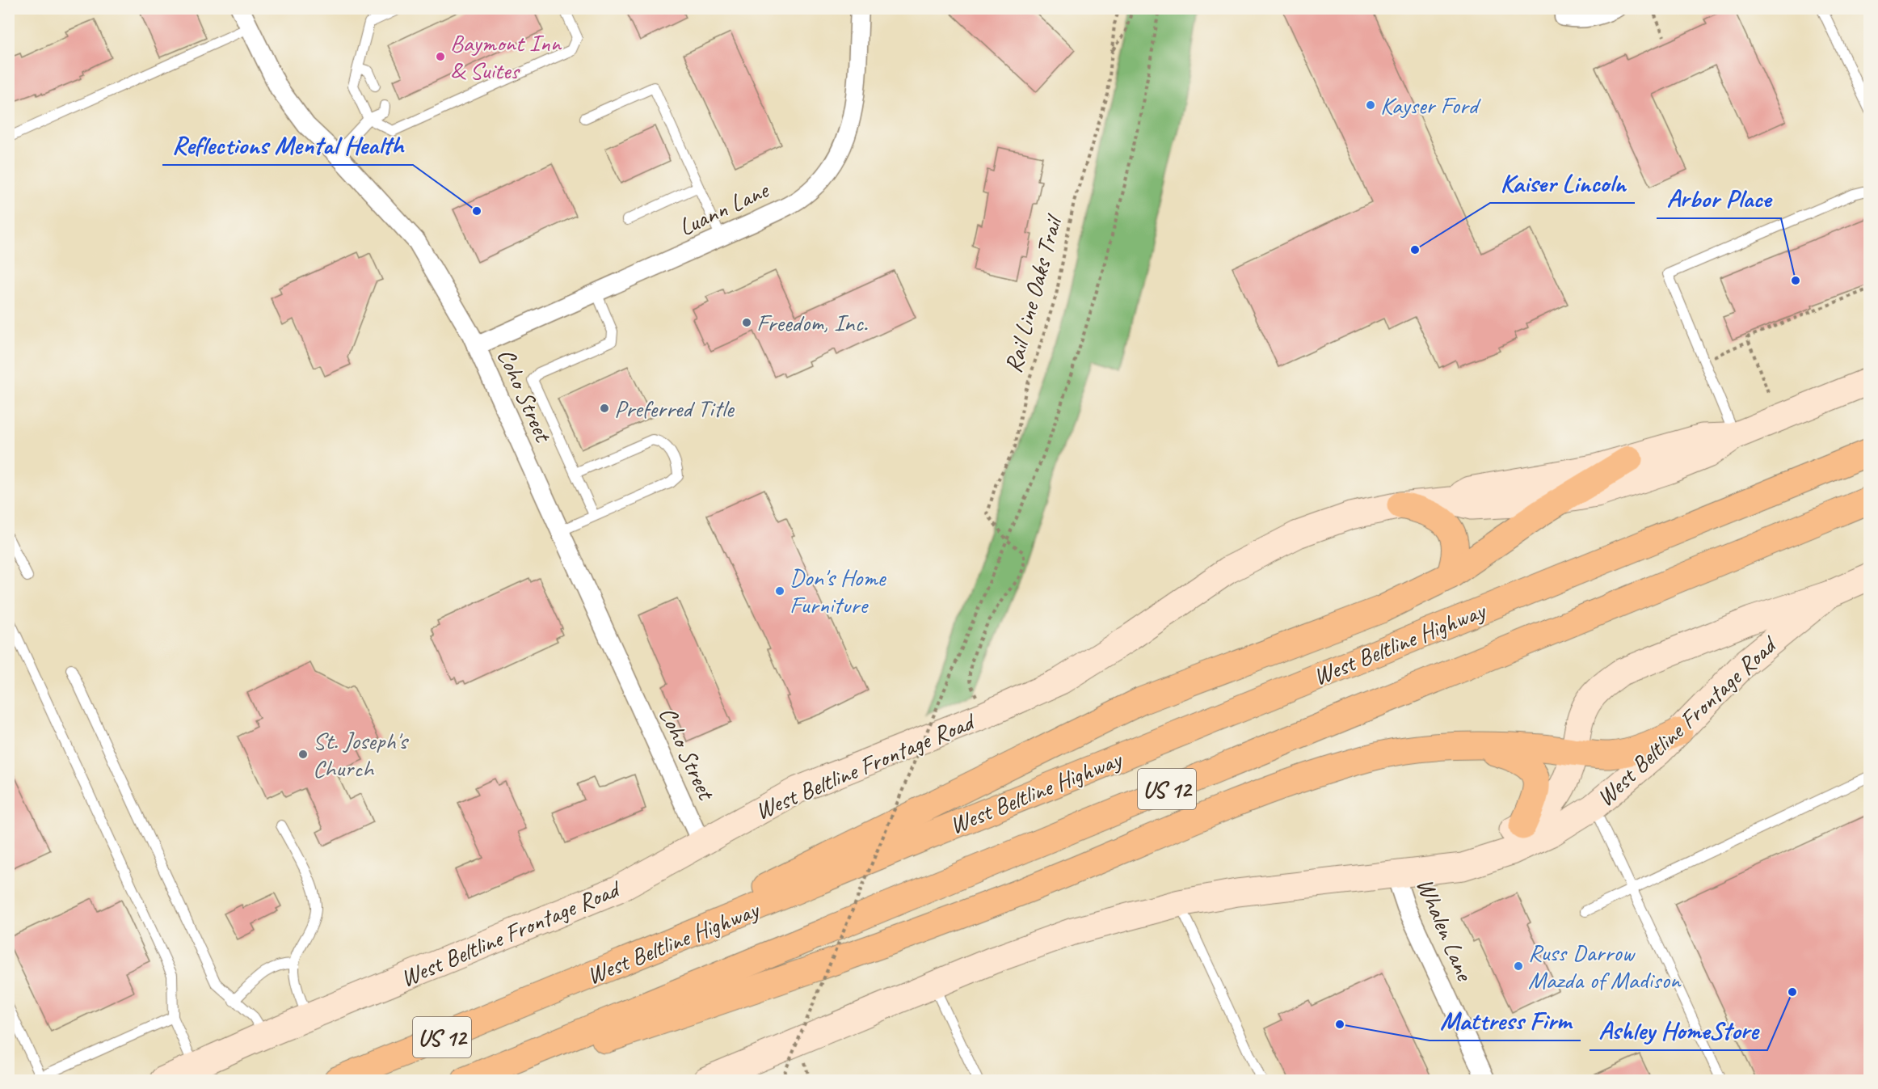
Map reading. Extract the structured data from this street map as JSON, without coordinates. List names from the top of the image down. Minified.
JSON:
{"streets":{"highway":["West Beltline Highway","US 12"],"street":["Luann Lane","Coho Street","West Beltline Frontage Road","Whalen Lane"],"path":["Rail Line Oaks Trail"]},"crossings":[["Luann Lane","Coho Street"],["Coho Street","West Beltline Frontage Road"],["West Beltline Frontage Road","Whalen Lane"]],"places":["Baymont Inn & Suites","Kayser Ford","Reflections Mental Health","Kaiser Lincoln","Arbor Place","Freedom, Inc.","Preferred Title","Don's Home Furniture","St. Joseph's Church","Russ Darrow Mazda of Madison","Ashley HomeStore","Mattress Firm"]}
